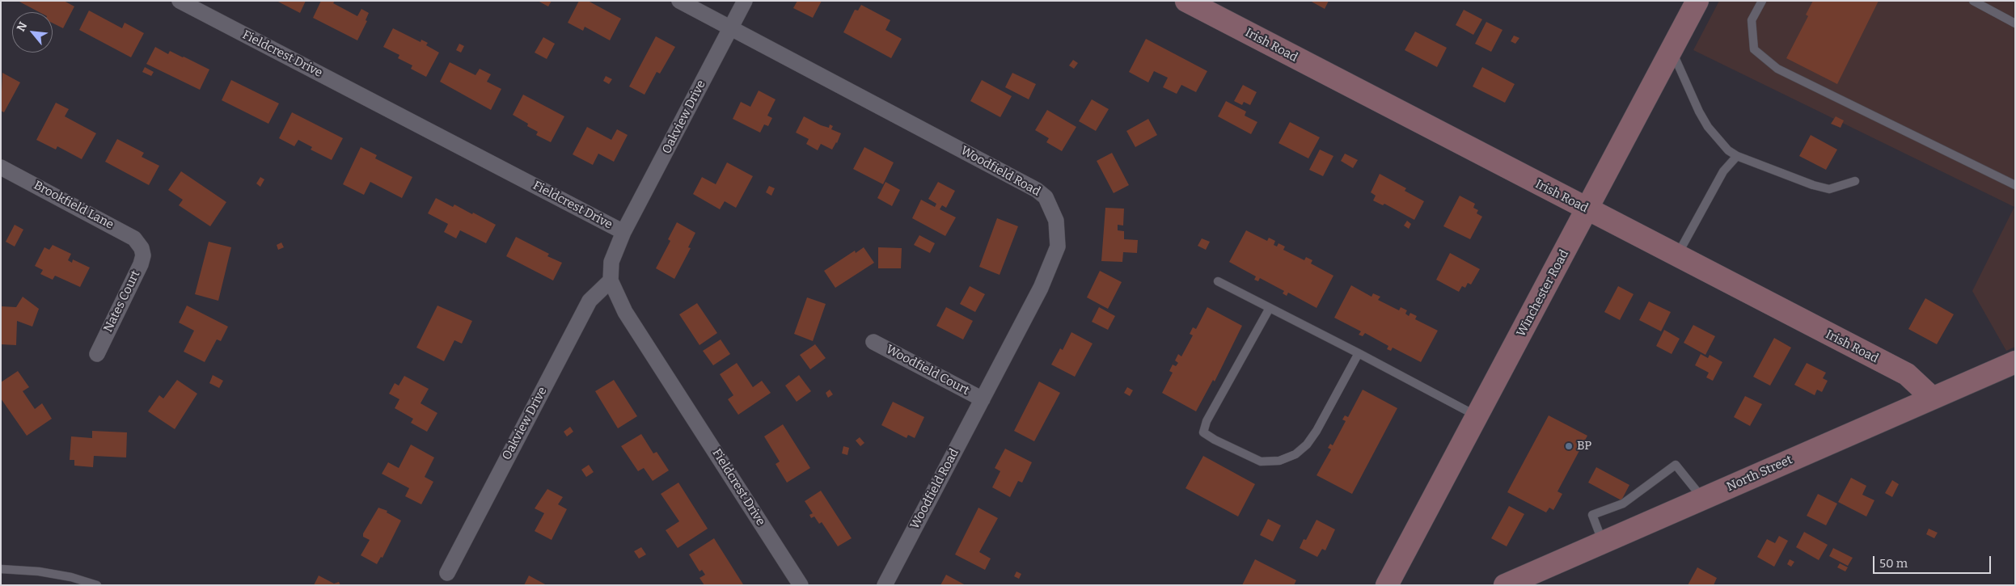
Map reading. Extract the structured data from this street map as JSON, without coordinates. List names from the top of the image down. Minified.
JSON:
{"streets":{"street":["Irish Road","Fieldcrest Drive","Oakview Drive","Woodfield Road","Brookfield Lane","Winchester Road","Nates Court","Woodfield Court","North Street"]},"crossings":[["Irish Road","Winchester Road"],["Irish Road","North Street"],["Fieldcrest Drive","Oakview Drive"],["Oakview Drive","Woodfield Road"],["Woodfield Road","Woodfield Court"],["Brookfield Lane","Nates Court"]],"places":["BP"],"scale_bar":"50 m","north":"top left"}
